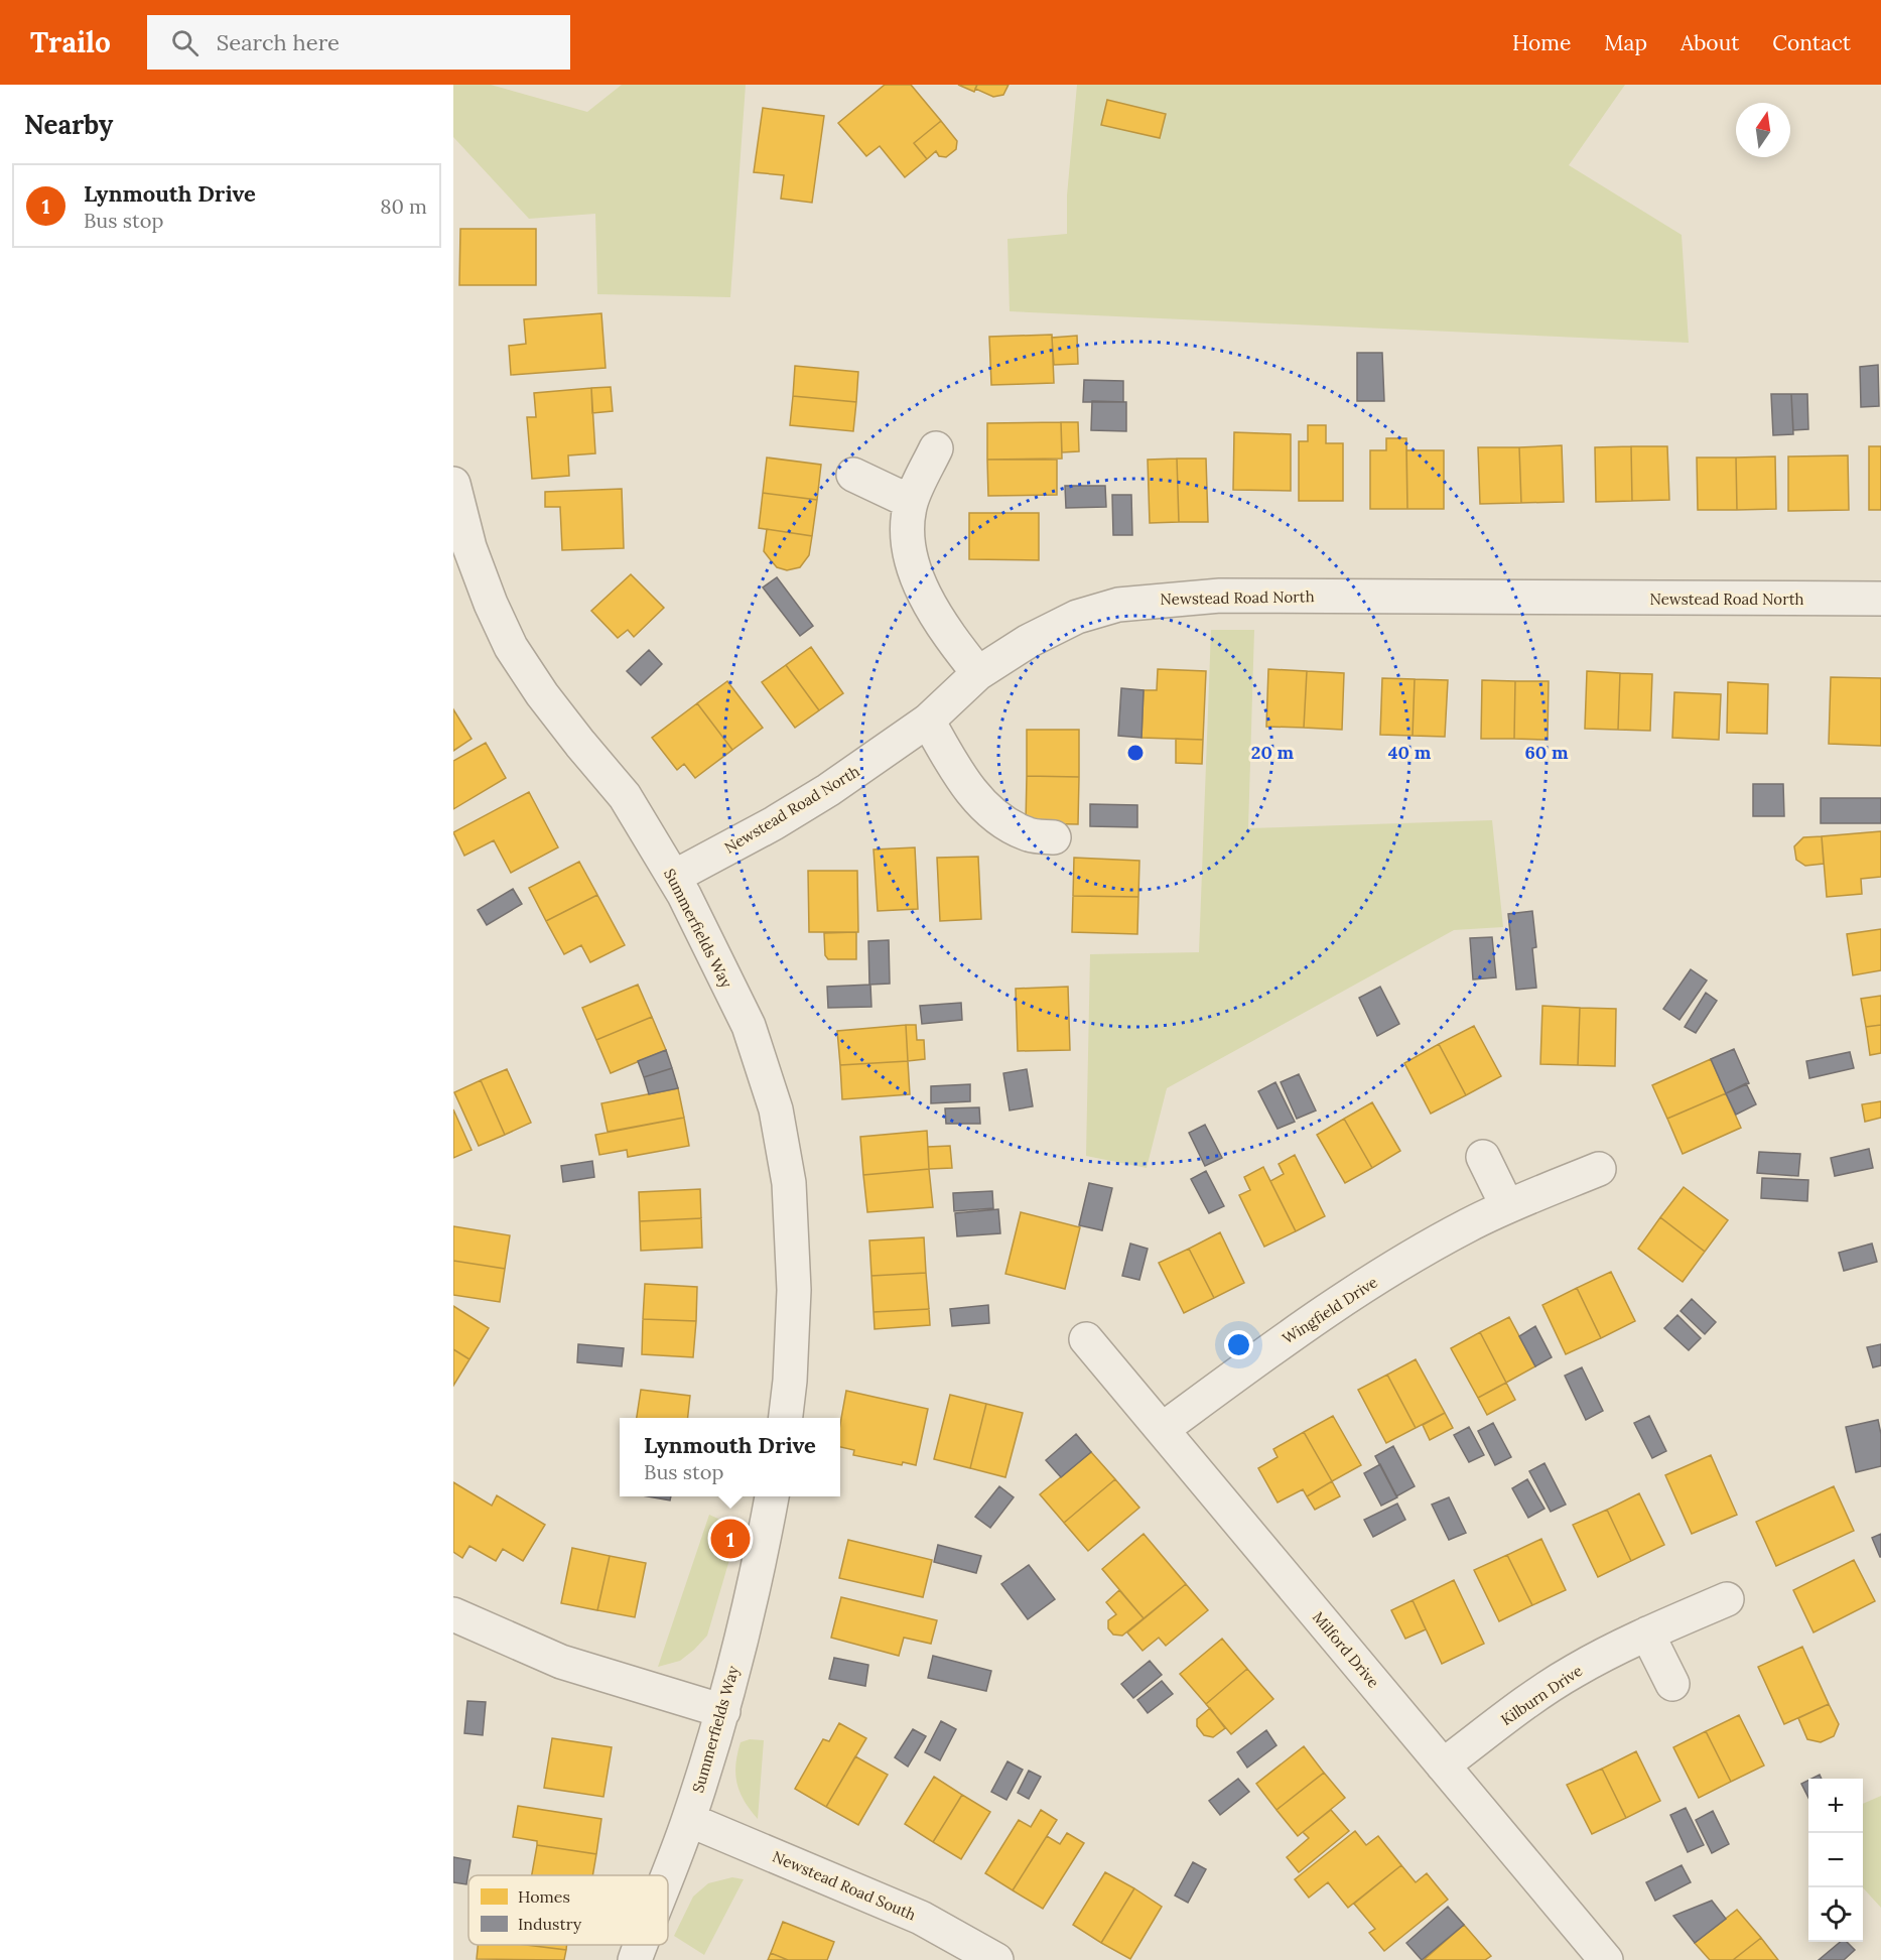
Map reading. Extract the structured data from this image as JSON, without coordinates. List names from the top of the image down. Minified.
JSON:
{"streets":{"street":["Newstead Road North","Summerfields Way","Wingfield Drive","Milford Drive","Kilburn Drive","Newstead Road South"]},"crossings":[["Newstead Road North","Summerfields Way"],["Summerfields Way","Newstead Road South"],["Wingfield Drive","Milford Drive"],["Milford Drive","Kilburn Drive"]],"legend":["Homes","Industry"],"north":"top","page":{"header":"Trailo","search":"Search here","nav":["Home","Map","About","Contact"],"heading":"Nearby","list":[{"mark":"1","name":"Lynmouth Drive","note":"Bus stop","value":"80 m"}],"popup":["Lynmouth Drive","Bus stop"],"pins":"1","map_buttons":["+","−"]},"rings":["20 m","40 m","60 m"]}
